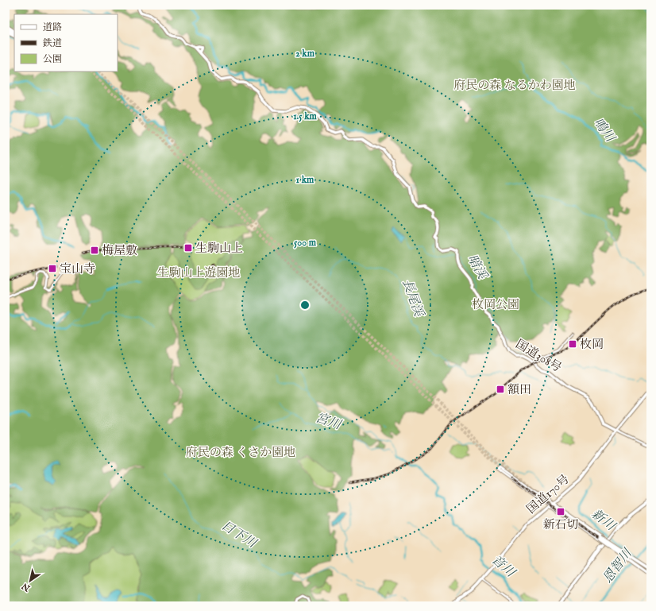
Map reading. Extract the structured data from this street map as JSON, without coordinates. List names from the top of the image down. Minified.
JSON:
{"streets":{"highway":["国道308号","国道170号"]},"crossings":[["国道308号","国道170号"]],"water":["鳴川","暗渓","長尾渓","宮川","新川","日下川","音川","恩智川"],"parks":["府民の森 なるかわ園地","生駒山上遊園地","枚岡公園","府民の森 くさか園地"],"places":{"transit":["生駒山上","梅屋敷","宝山寺","枚岡","額田","新石切"]},"legend":["道路","鉄道","公園"],"north":"bottom left","rings":["2 km","1.5 km","1 km","500 m"]}
